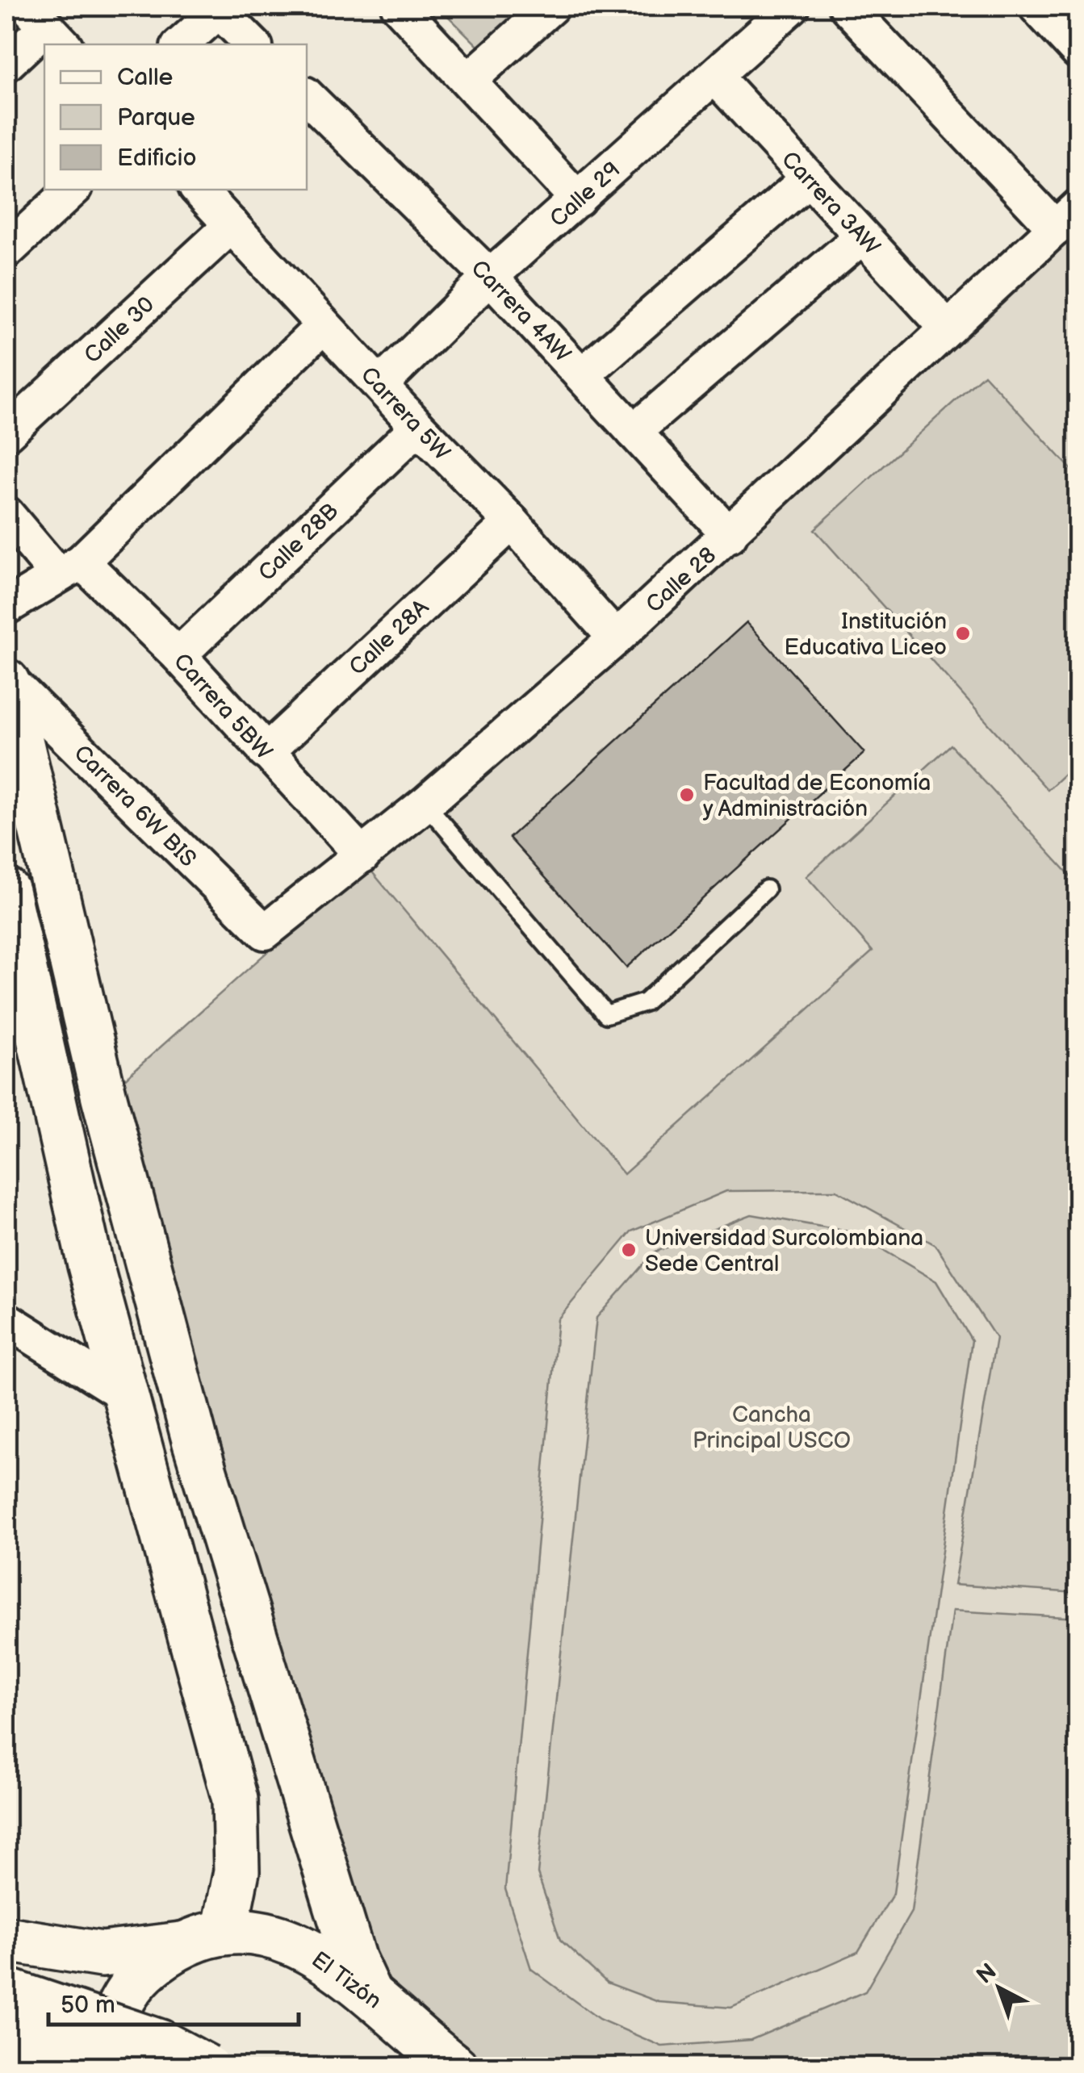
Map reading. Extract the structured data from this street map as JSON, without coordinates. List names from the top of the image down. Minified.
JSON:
{"streets":{"main road":["El Tizón"],"street":["Calle 29","Carrera 3AW","Carrera 4AW","Calle 30","Carrera 5W","Calle 28B","Calle 28","Calle 28A","Carrera 5BW","Carrera 6W BIS"]},"crossings":[["Calle 29","Carrera 3AW"],["Calle 29","Carrera 4AW"],["Calle 29","Carrera 5W"],["Carrera 3AW","Calle 28"],["Carrera 4AW","Calle 28"],["Calle 30","Carrera 5W"],["Carrera 5W","Calle 28B"],["Carrera 5W","Calle 28"],["Carrera 5W","Calle 28A"],["Calle 28B","Carrera 5BW"],["Calle 28","Carrera 5BW"],["Calle 28","Carrera 6W BIS"],["Calle 28A","Carrera 5BW"]],"parks":["Cancha Principal USCO"],"places":["Institución Educativa Liceo","Facultad de Economía y Administración","Universidad Surcolombiana Sede Central"],"legend":["Calle","Parque","Edificio"],"scale_bar":"50 m","north":"top left"}
